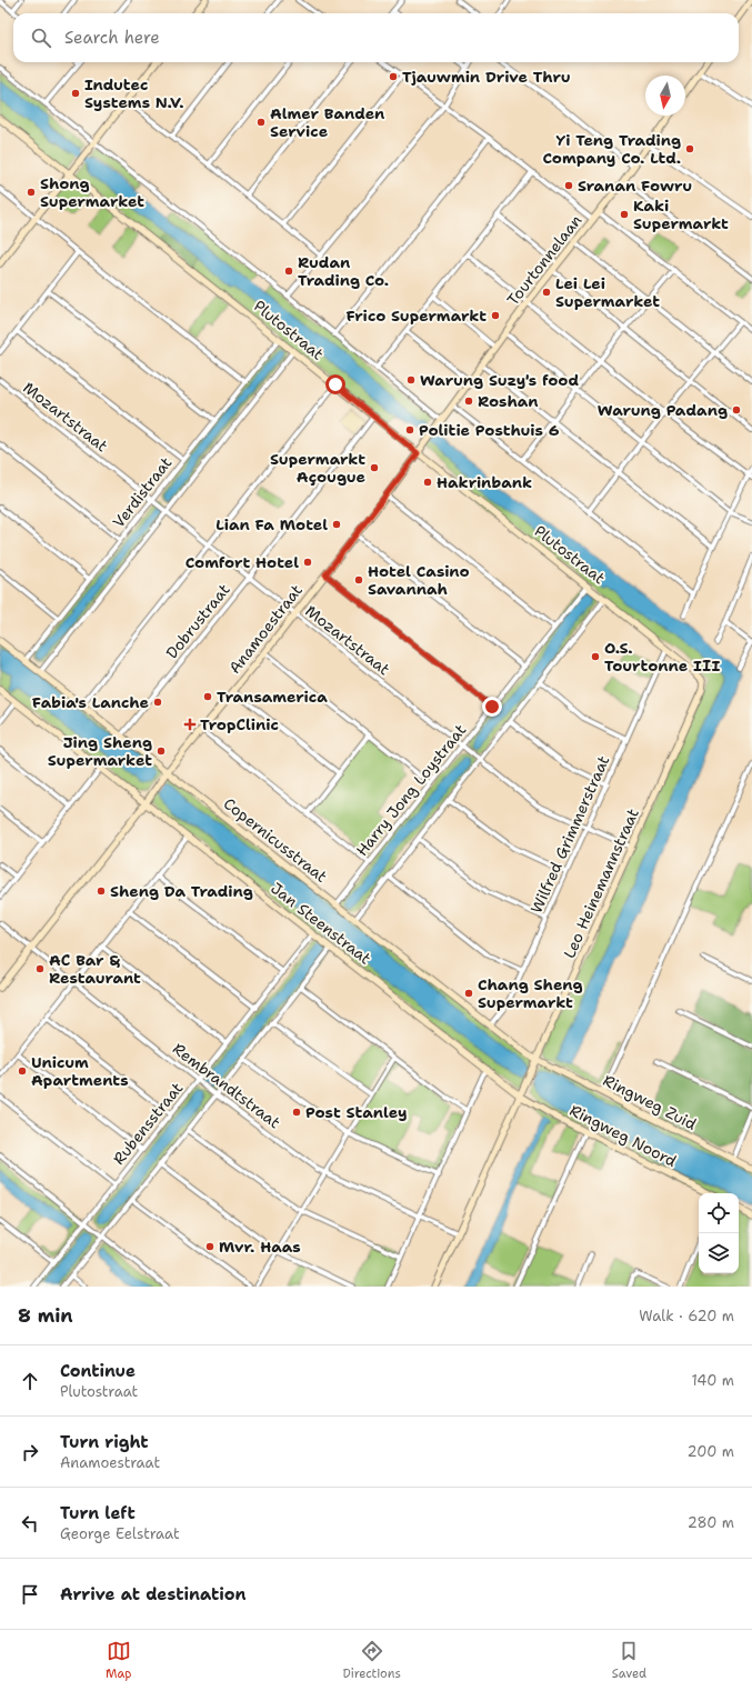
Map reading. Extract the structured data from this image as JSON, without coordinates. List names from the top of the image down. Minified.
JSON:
{"streets":{"street":["Tourtonnelaan","Plutostraat","Mozartstraat","Verdistraat","Dobrustraat","Anamoestraat","Harry Jong Loystraat","Wilfred Grimmerstraat","Copernicusstraat","Leo Heinemannstraat","Jan Steenstraat","Rembrandtstraat","Ringweg Zuid","Rubensstraat","Ringweg Noord"]},"crossings":[["Tourtonnelaan","Anamoestraat"],["Plutostraat","Verdistraat"],["Plutostraat","Dobrustraat"],["Plutostraat","Anamoestraat"],["Plutostraat","Harry Jong Loystraat"],["Plutostraat","Wilfred Grimmerstraat"],["Plutostraat","Leo Heinemannstraat"],["Mozartstraat","Verdistraat"],["Mozartstraat","Dobrustraat"],["Mozartstraat","Anamoestraat"],["Mozartstraat","Harry Jong Loystraat"],["Mozartstraat","Wilfred Grimmerstraat"],["Mozartstraat","Leo Heinemannstraat"],["Verdistraat","Copernicusstraat"],["Dobrustraat","Copernicusstraat"],["Anamoestraat","Copernicusstraat"],["Anamoestraat","Jan Steenstraat"],["Anamoestraat","Rembrandtstraat"],["Harry Jong Loystraat","Copernicusstraat"],["Wilfred Grimmerstraat","Copernicusstraat"],["Copernicusstraat","Leo Heinemannstraat"],["Copernicusstraat","Ringweg Zuid"],["Leo Heinemannstraat","Jan Steenstraat"],["Leo Heinemannstraat","Rembrandtstraat"],["Leo Heinemannstraat","Ringweg Zuid"],["Leo Heinemannstraat","Ringweg Noord"],["Jan Steenstraat","Rubensstraat"],["Jan Steenstraat","Ringweg Noord"],["Rembrandtstraat","Rubensstraat"]],"places":{"other":["Tjauwmin Drive Thru","Indutec Systems N.V.","Almer Banden Service","Yi Teng Trading Company Co. Ltd.","Sranan Fowru","Shong Supermarket","Kaki Supermarkt","Rudan Trading Co.","Lei Lei Supermarket","Frico Supermarkt","Warung Suzy's food","Roshan","Warung Padang","Politie Posthuis 6","Supermarkt Açougue","Hakrinbank","Lian Fa Motel","Comfort Hotel","Hotel Casino Savannah","O.S. Tourtonne III","Transamerica","Fabia's Lanche","Jing Sheng Supermarket","Sheng Da Trading","AC Bar & Restaurant","Chang Sheng Supermarkt","Unicum Apartments","Post Stanley","Mvr. Haas"],"health":["TropClinic"]},"north":"bottom","page":{"search":"Search here","heading":["8 min","Walk · 620 m"],"list":[["Continue","Plutostraat","140 m"],["Turn right","Anamoestraat","200 m"],["Turn left","George Eelstraat","280 m"],"Arrive at destination"],"nav":["Map","Directions","Saved"]}}
